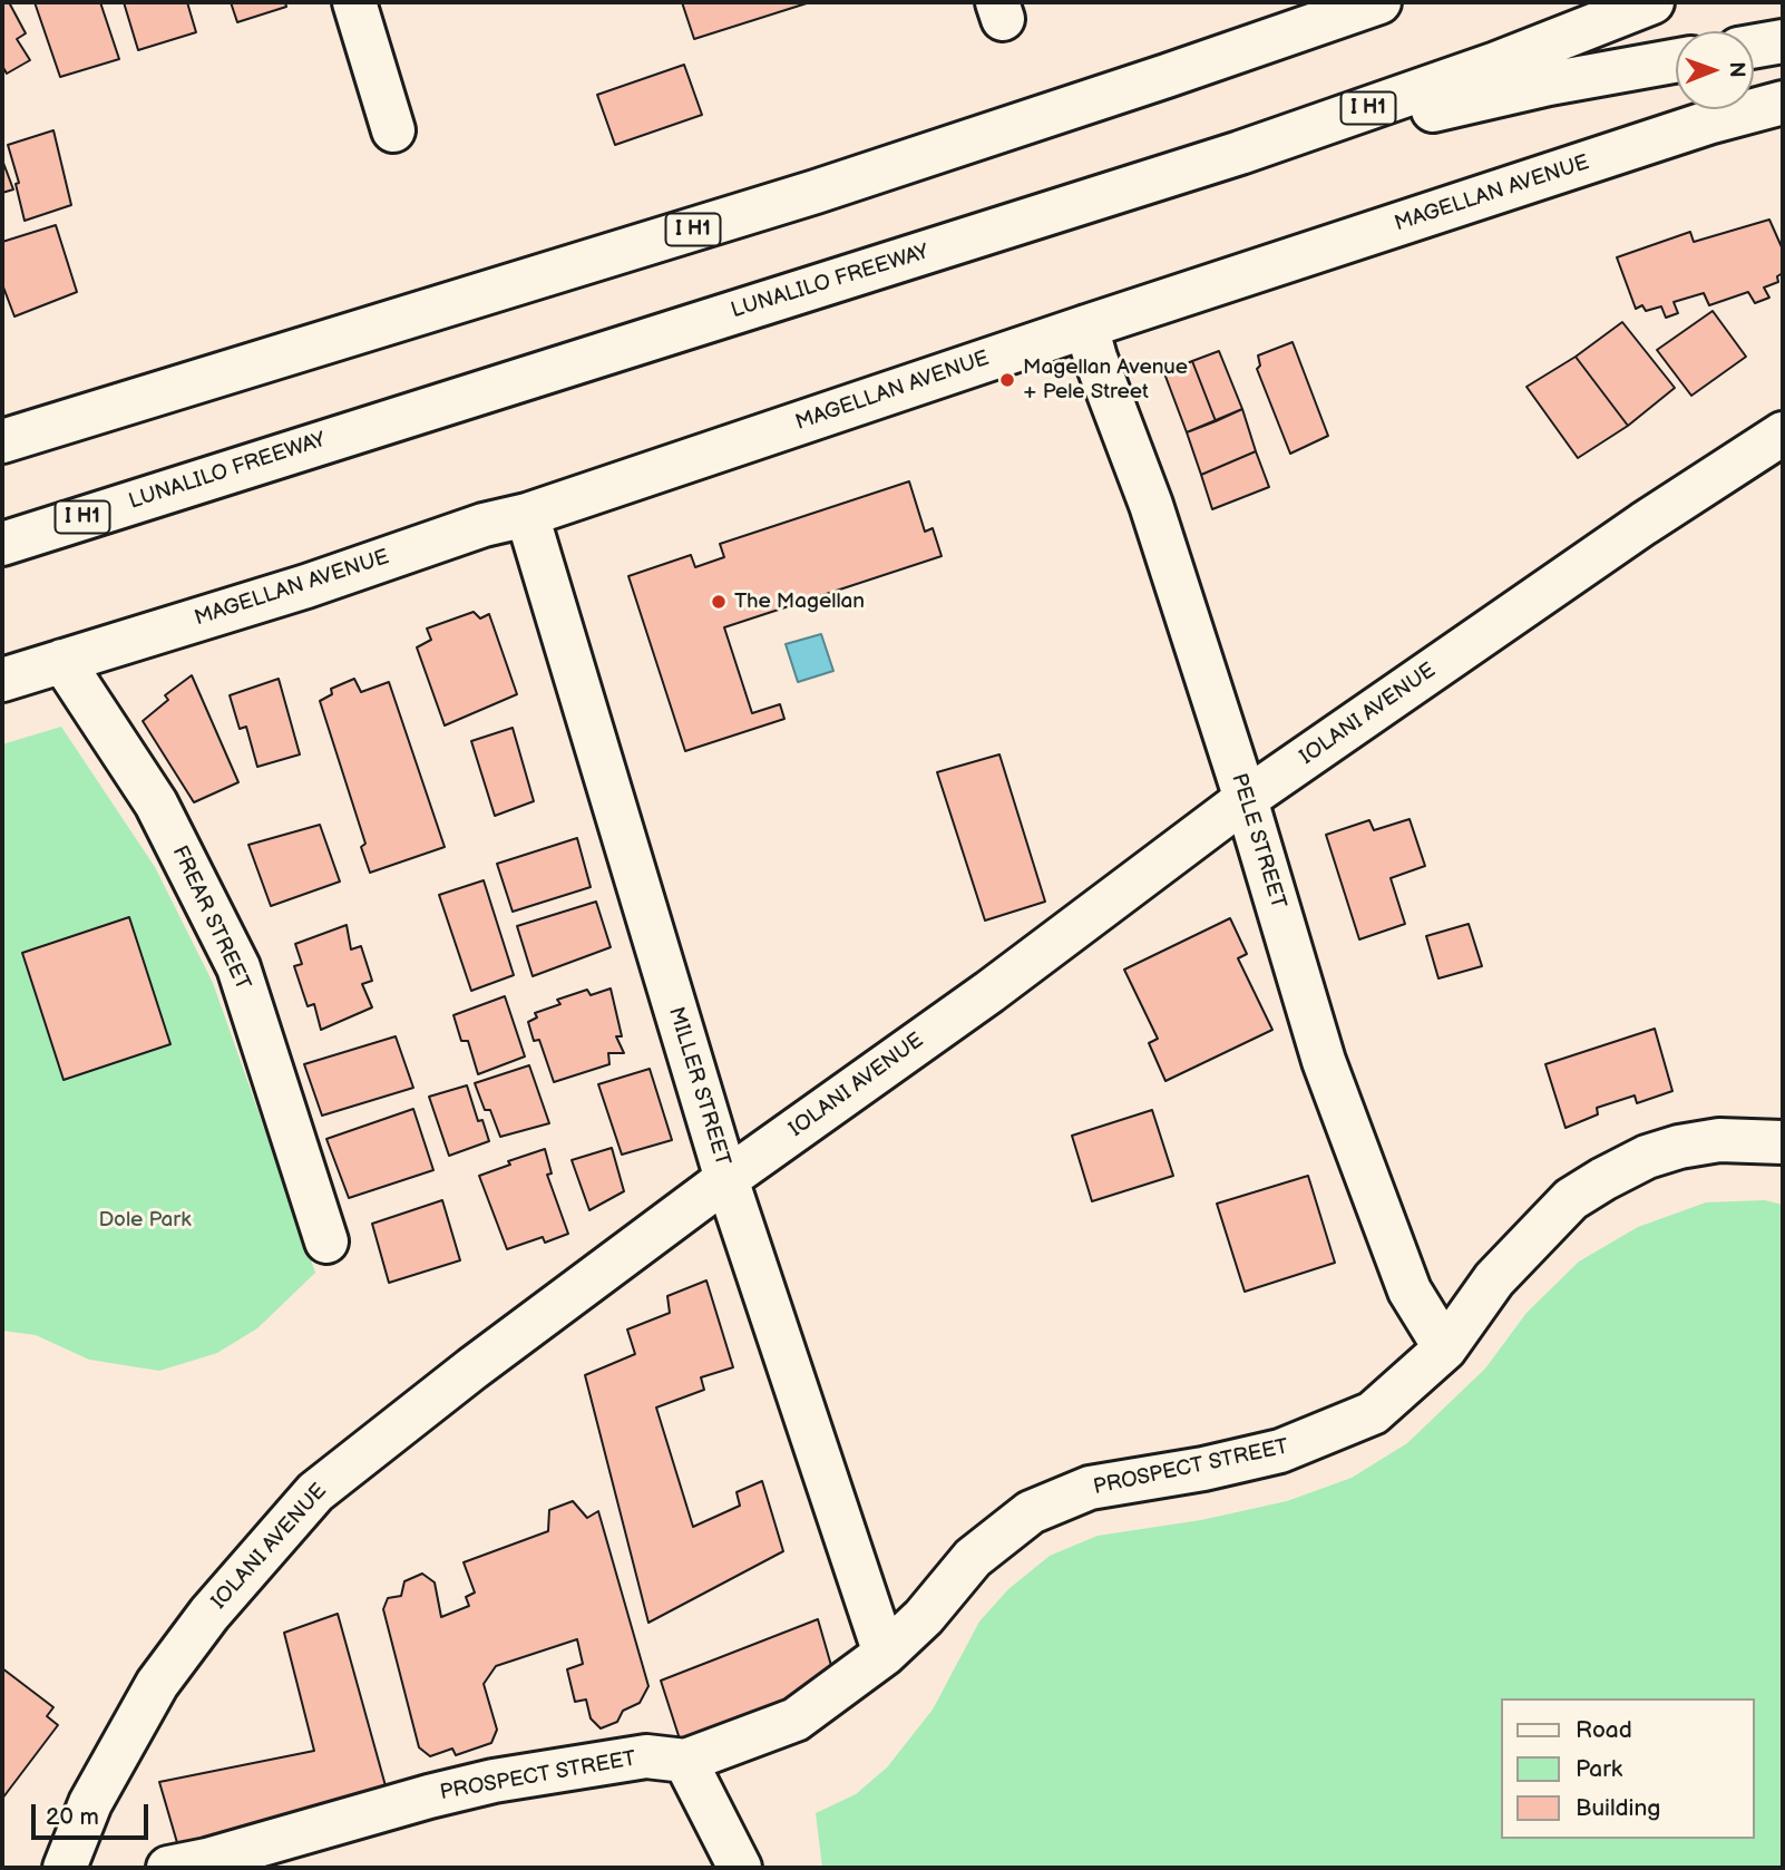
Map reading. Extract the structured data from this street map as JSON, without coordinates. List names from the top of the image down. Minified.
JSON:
{"streets":{"main road":["I H1","MAGELLAN AVENUE","LUNALILO FREEWAY","IOLANI AVENUE","PELE STREET","FREAR STREET","MILLER STREET","PROSPECT STREET"]},"crossings":[["MAGELLAN AVENUE","PELE STREET"],["MAGELLAN AVENUE","FREAR STREET"],["MAGELLAN AVENUE","MILLER STREET"],["IOLANI AVENUE","PELE STREET"],["IOLANI AVENUE","MILLER STREET"],["PELE STREET","PROSPECT STREET"],["MILLER STREET","PROSPECT STREET"]],"parks":["Dole Park"],"places":["Magellan Avenue + Pele Street","The Magellan"],"legend":["Road","Park","Building"],"scale_bar":"20 m","north":"right"}
